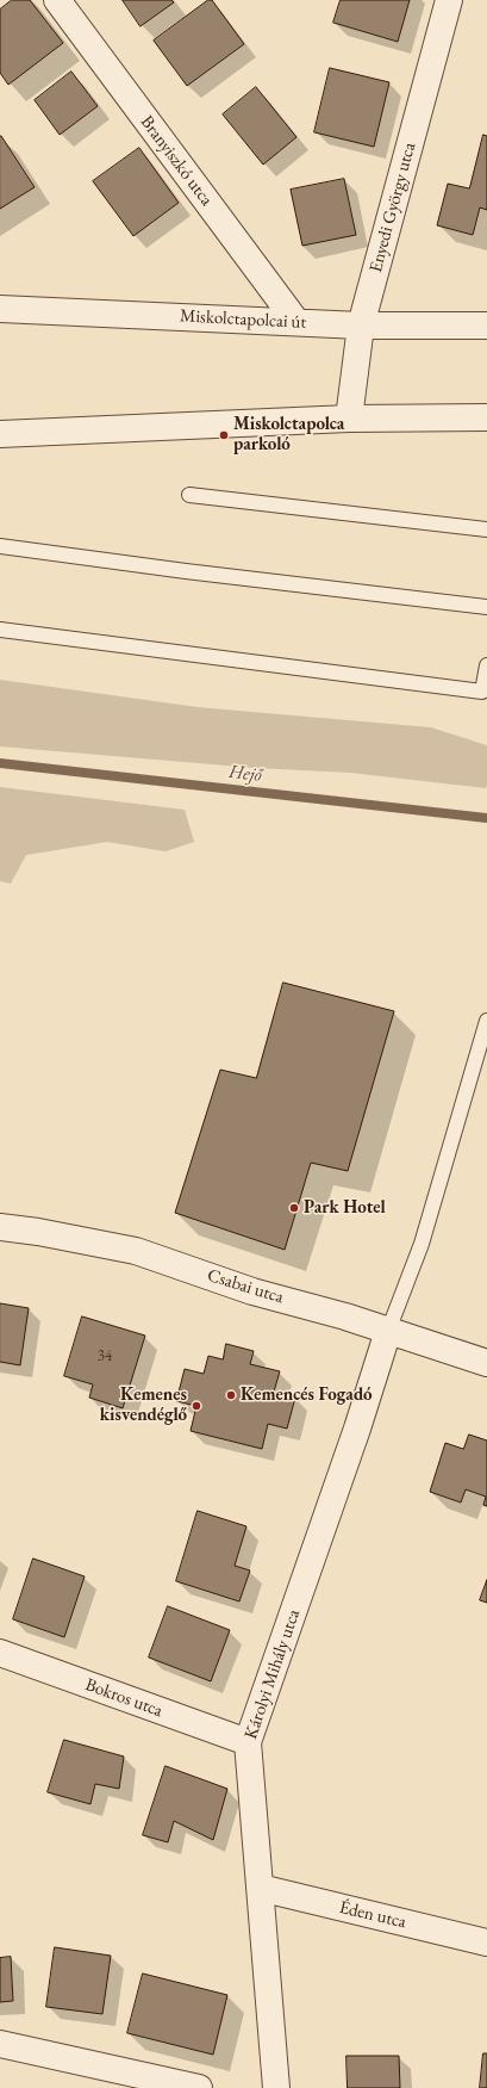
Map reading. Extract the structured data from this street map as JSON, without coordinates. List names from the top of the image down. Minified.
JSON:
{"streets":{"street":["Branyiszkó utca","Enyedi György utca","Miskolctapolcai út","Csabai utca","Károlyi Mihály utca","Bokros utca","Éden utca"]},"crossings":[["Branyiszkó utca","Miskolctapolcai út"],["Enyedi György utca","Miskolctapolcai út"],["Csabai utca","Károlyi Mihály utca"],["Károlyi Mihály utca","Bokros utca"],["Károlyi Mihály utca","Éden utca"]],"water":["Hejő"],"places":["Miskolctapolca parkoló","Park Hotel","Kemencés Fogadó","Kemenes kisvendéglő"],"house_numbers":["34"]}
